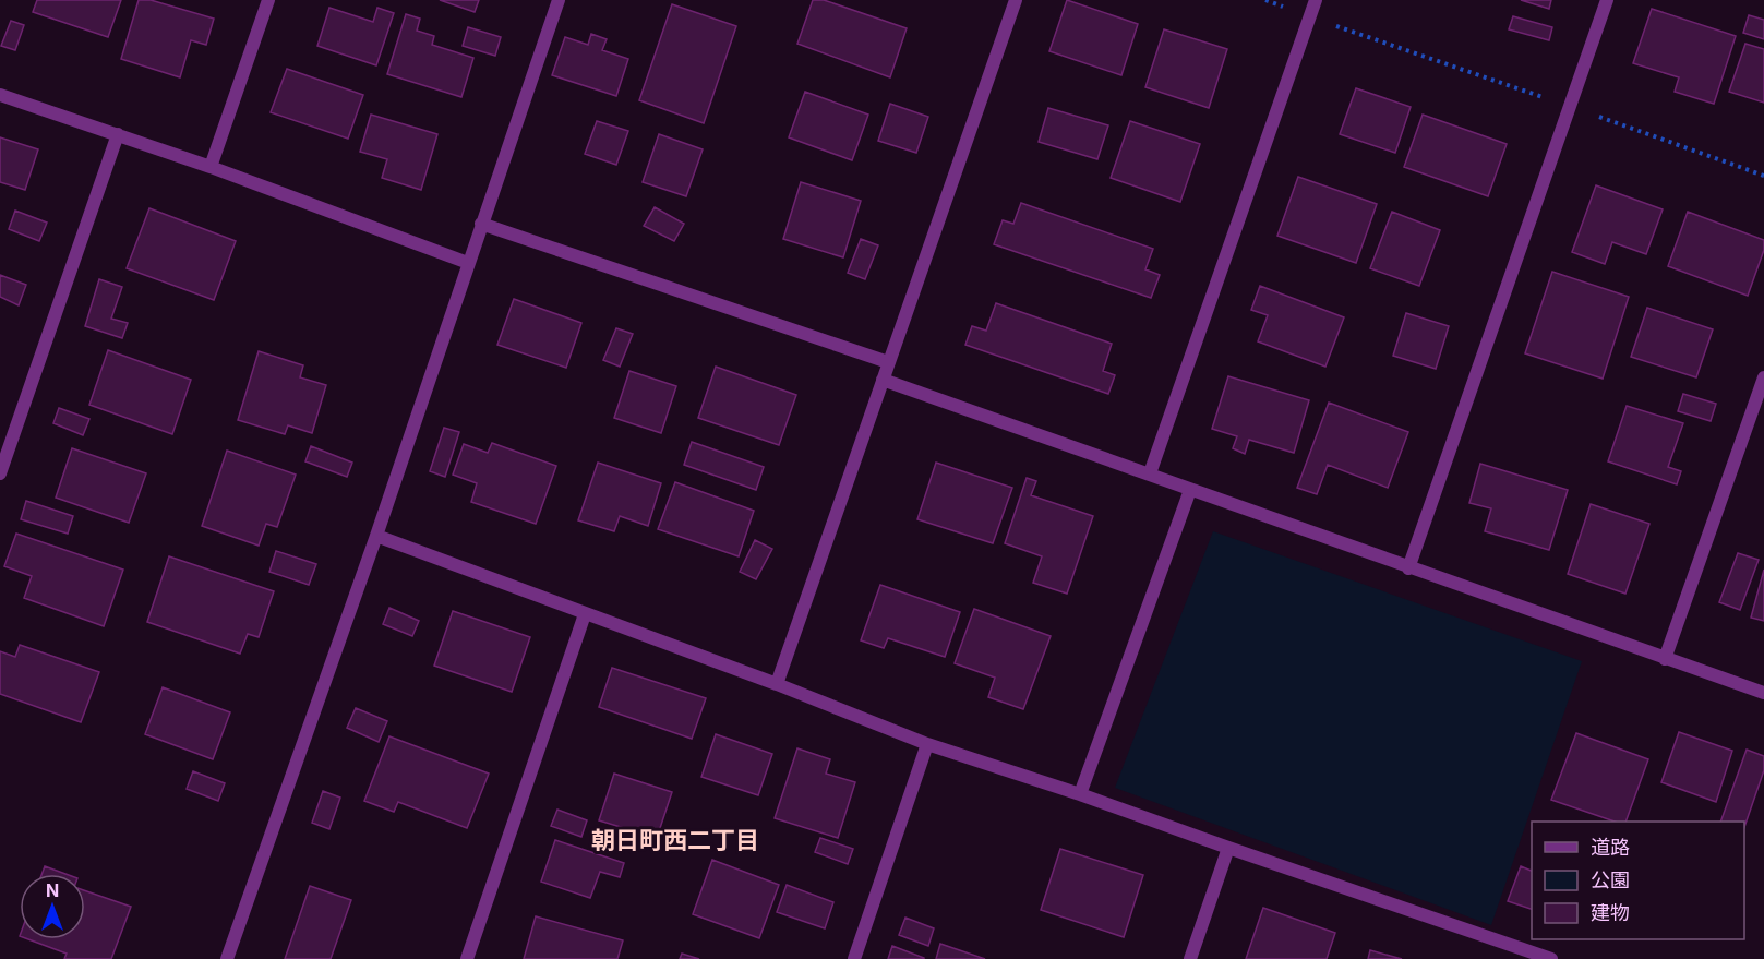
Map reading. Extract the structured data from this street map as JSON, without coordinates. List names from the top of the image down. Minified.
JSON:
{"districts":["朝日町西二丁目"],"legend":["道路","公園","建物"],"north":"top"}
